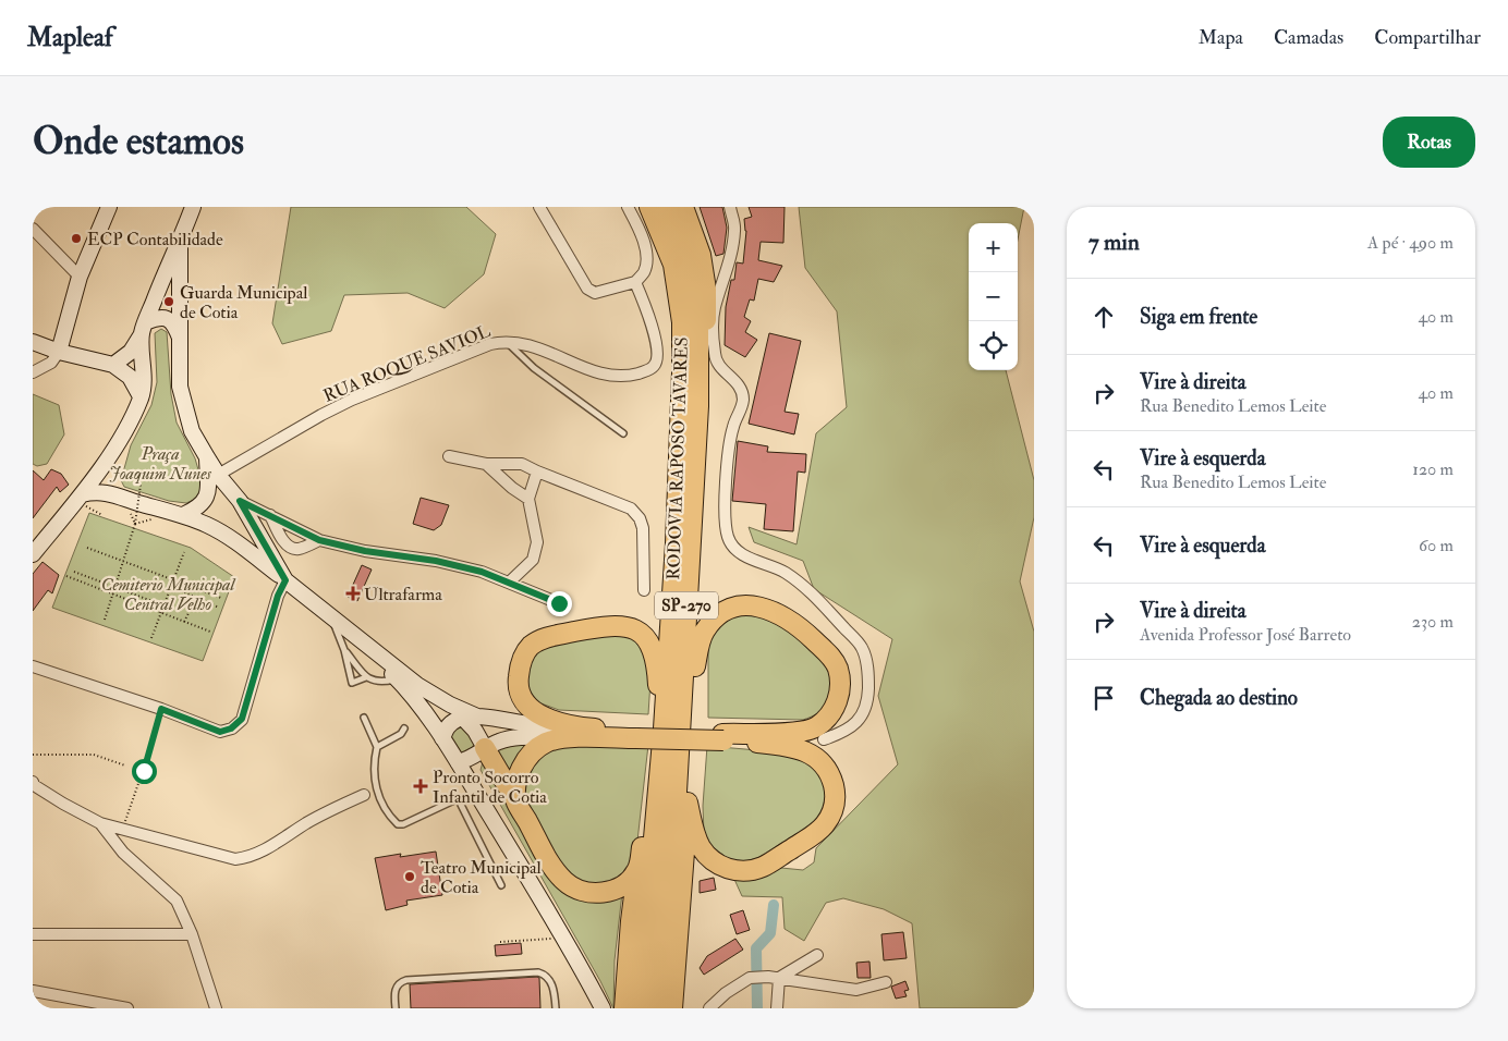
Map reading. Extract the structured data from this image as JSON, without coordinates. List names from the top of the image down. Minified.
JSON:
{"streets":{"highway":["RODOVIA RAPOSO TAVARES","SP-270"],"street":["RUA ROQUE SAVIOL"]},"parks":["Praça Joaquim Nunes","Cemiterio Municipal Central Velho"],"places":{"other":["ECP Contabilidade","Guarda Municipal de Cotia","Teatro Municipal de Cotia"],"health":["Ultrafarma","Pronto Socorro Infantil de Cotia"]},"page":{"header":"Mapleaf","nav":["Mapa","Camadas","Compartilhar"],"buttons":"Rotas","title":"Onde estamos","heading":["7 min","A pé · 490 m"],"map_buttons":["+","−"],"list":[["Siga em frente","40 m"],["Vire à direita","Rua Benedito Lemos Leite","40 m"],["Vire à esquerda","Rua Benedito Lemos Leite","120 m"],["Vire à esquerda","60 m"],["Vire à direita","Avenida Professor José Barreto","230 m"],"Chegada ao destino"]}}
